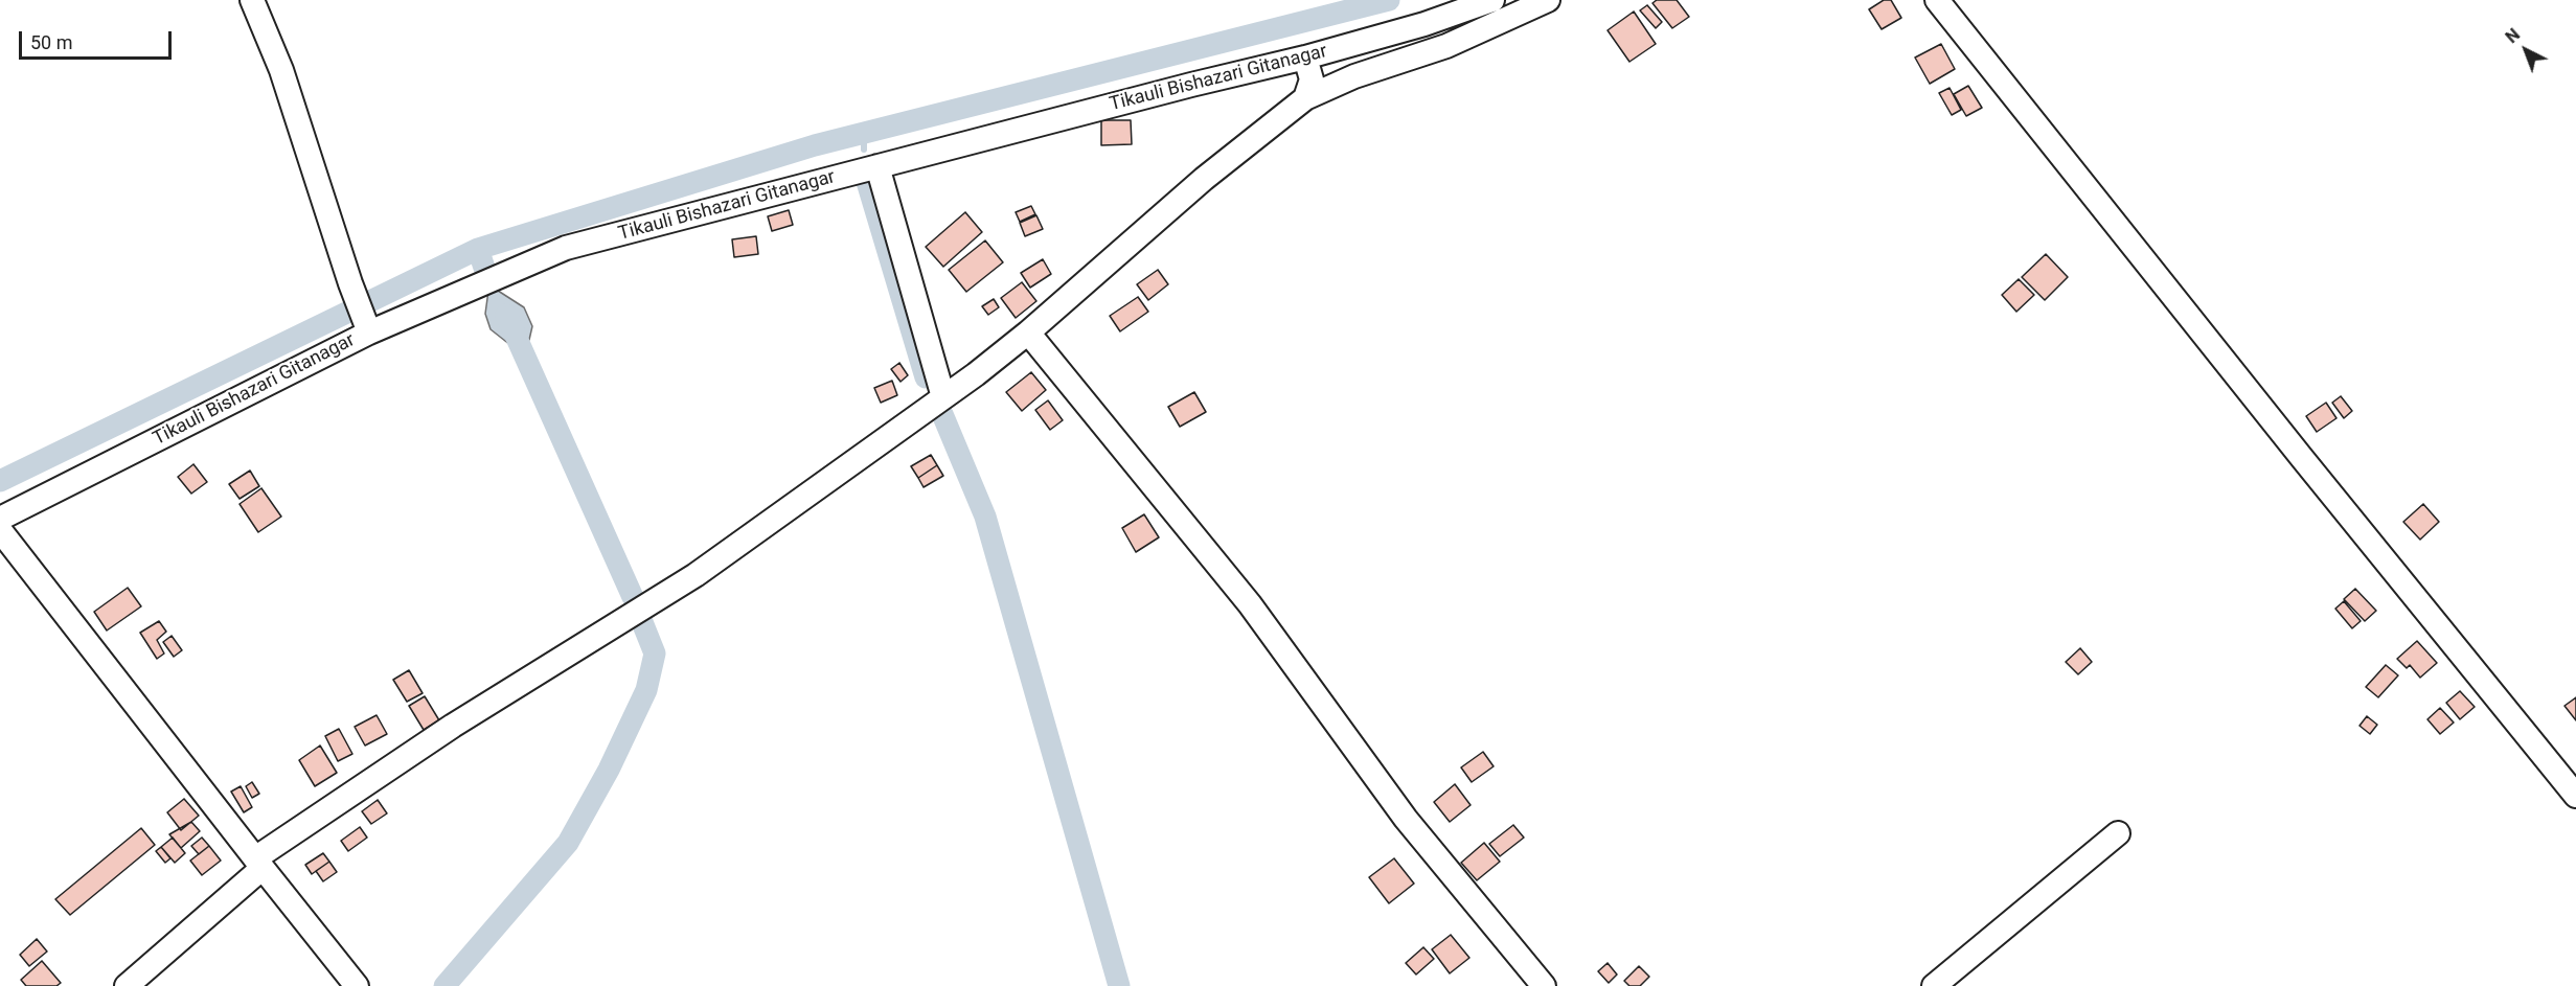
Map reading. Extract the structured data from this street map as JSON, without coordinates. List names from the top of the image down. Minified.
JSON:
{"streets":{"street":["Tikauli Bishazari Gitanagar"]},"scale_bar":"50 m","north":"top left"}
